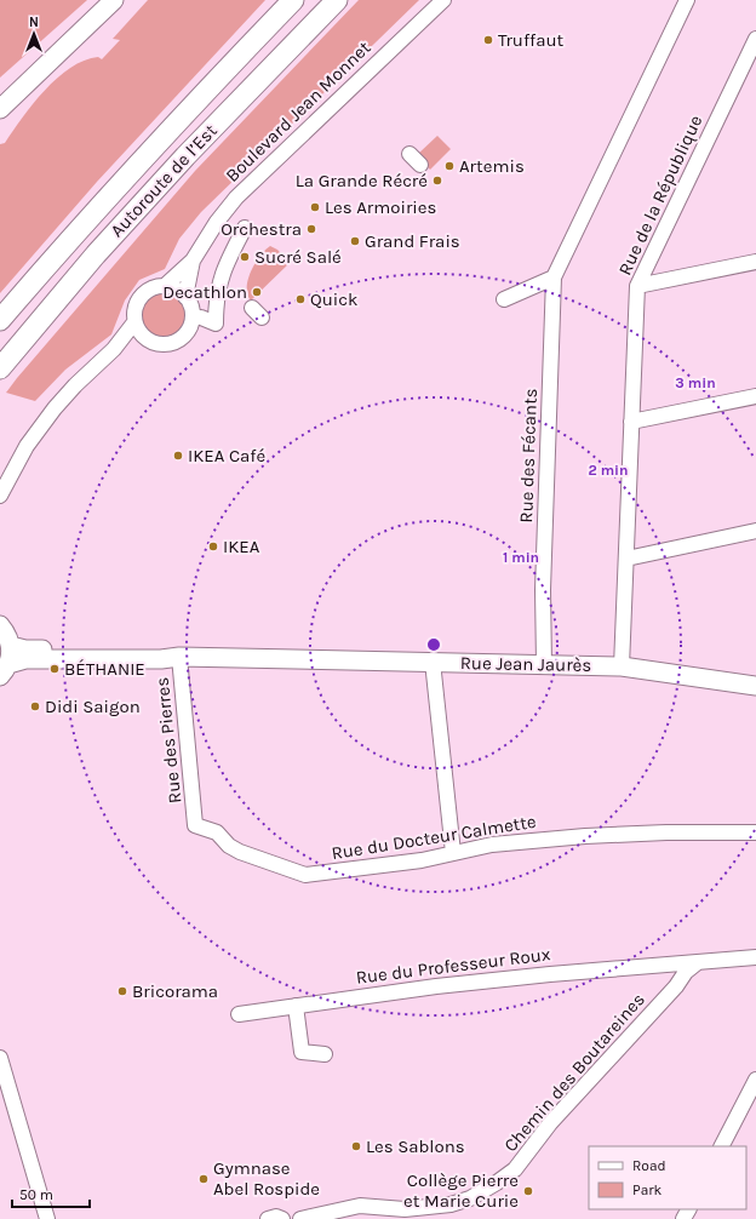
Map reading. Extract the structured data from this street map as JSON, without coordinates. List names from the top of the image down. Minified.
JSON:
{"streets":{"highway":["Autoroute de l’Est"],"main road":["Rue Jean Jaurès"],"street":["Boulevard Jean Monnet","Rue de la République","Rue des Fécants","Rue des Pierres","Rue du Docteur Calmette","Rue du Professeur Roux","Chemin des Boutareines"]},"crossings":[["Rue de la République","Rue Jean Jaurès"],["Rue des Fécants","Rue Jean Jaurès"],["Rue Jean Jaurès","Rue des Pierres"],["Rue des Pierres","Rue du Docteur Calmette"],["Rue du Professeur Roux","Chemin des Boutareines"]],"places":["Truffaut","Artemis","La Grande Récré","Les Armoiries","Orchestra","Grand Frais","Sucré Salé","Decathlon","Quick","IKEA Café","IKEA","BÉTHANIE","Didi Saigon","Bricorama","Les Sablons","Gymnase Abel Rospide","Collège Pierre et Marie Curie"],"legend":["Road","Park"],"scale_bar":"50 m","north":"top","rings":["3 min","2 min","1 min"]}
